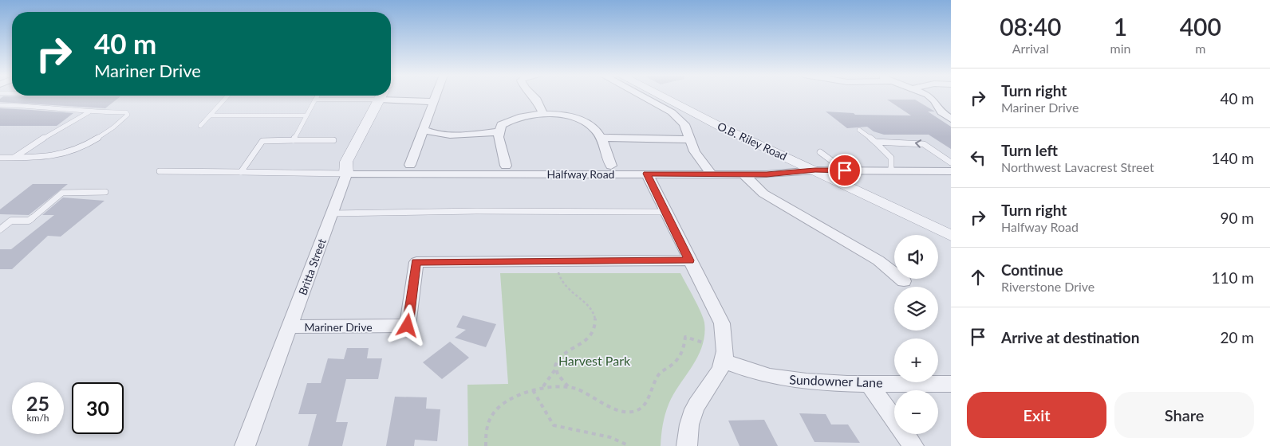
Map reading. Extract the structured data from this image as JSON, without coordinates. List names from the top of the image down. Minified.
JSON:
{"streets":{"street":["O.B. Riley Road","Halfway Road","Britta Street","Mariner Drive","Sundowner Lane"]},"crossings":[["O.B. Riley Road","Halfway Road"],["Halfway Road","Britta Street"],["Britta Street","Mariner Drive"]],"parks":["Harvest Park"],"page":{"eta":["08:40","Arrival","1","min","400","m"],"turn":["40 m","Mariner Drive"],"list":[{"name":"Turn right","note":"Mariner Drive","value":"40 m"},{"name":"Turn left","note":"Northwest Lavacrest Street","value":"140 m"},{"name":"Turn right","note":"Halfway Road","value":"90 m"},{"name":"Continue","note":"Riverstone Drive","value":"110 m"},{"name":"Arrive at destination","value":"20 m"}],"map_buttons":["+","−"],"speed":"25 km/h","limit":"30","buttons":["Exit","Share"]}}
